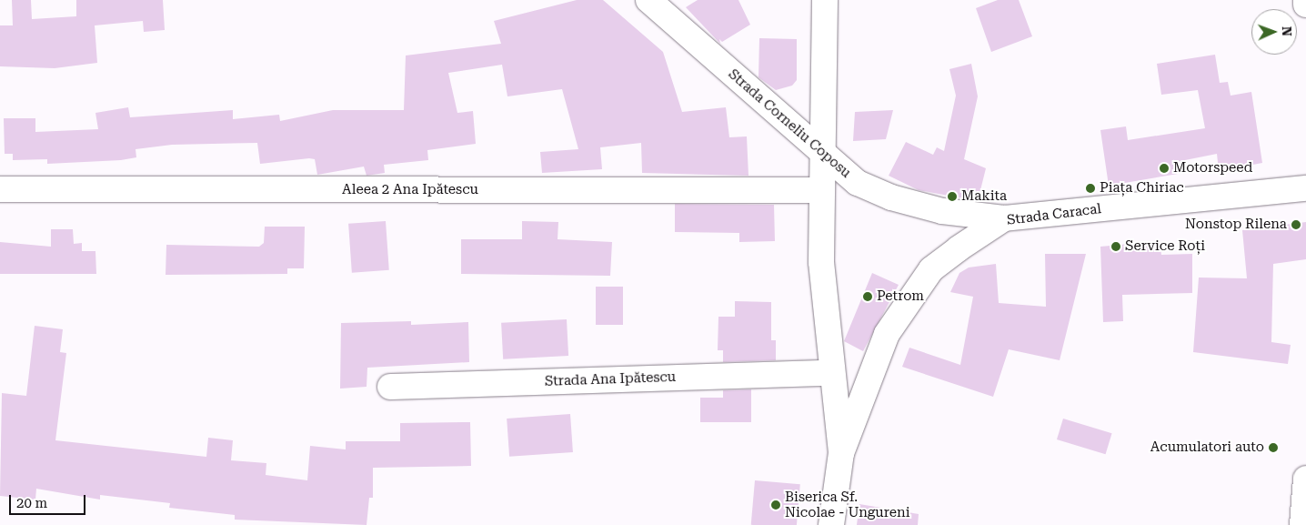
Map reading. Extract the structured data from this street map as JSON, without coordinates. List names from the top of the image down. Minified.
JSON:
{"streets":{"street":["Strada Corneliu Coposu","Aleea 2 Ana Ipătescu","Strada Caracal","Strada Ana Ipătescu"]},"crossings":[["Strada Corneliu Coposu","Strada Caracal"]],"places":["Motorspeed","Piața Chiriac","Makita","Nonstop Rilena","Service Roți","Petrom","Acumulatori auto","Biserica Sf. Nicolae - Ungureni"],"scale_bar":"20 m","north":"right"}
